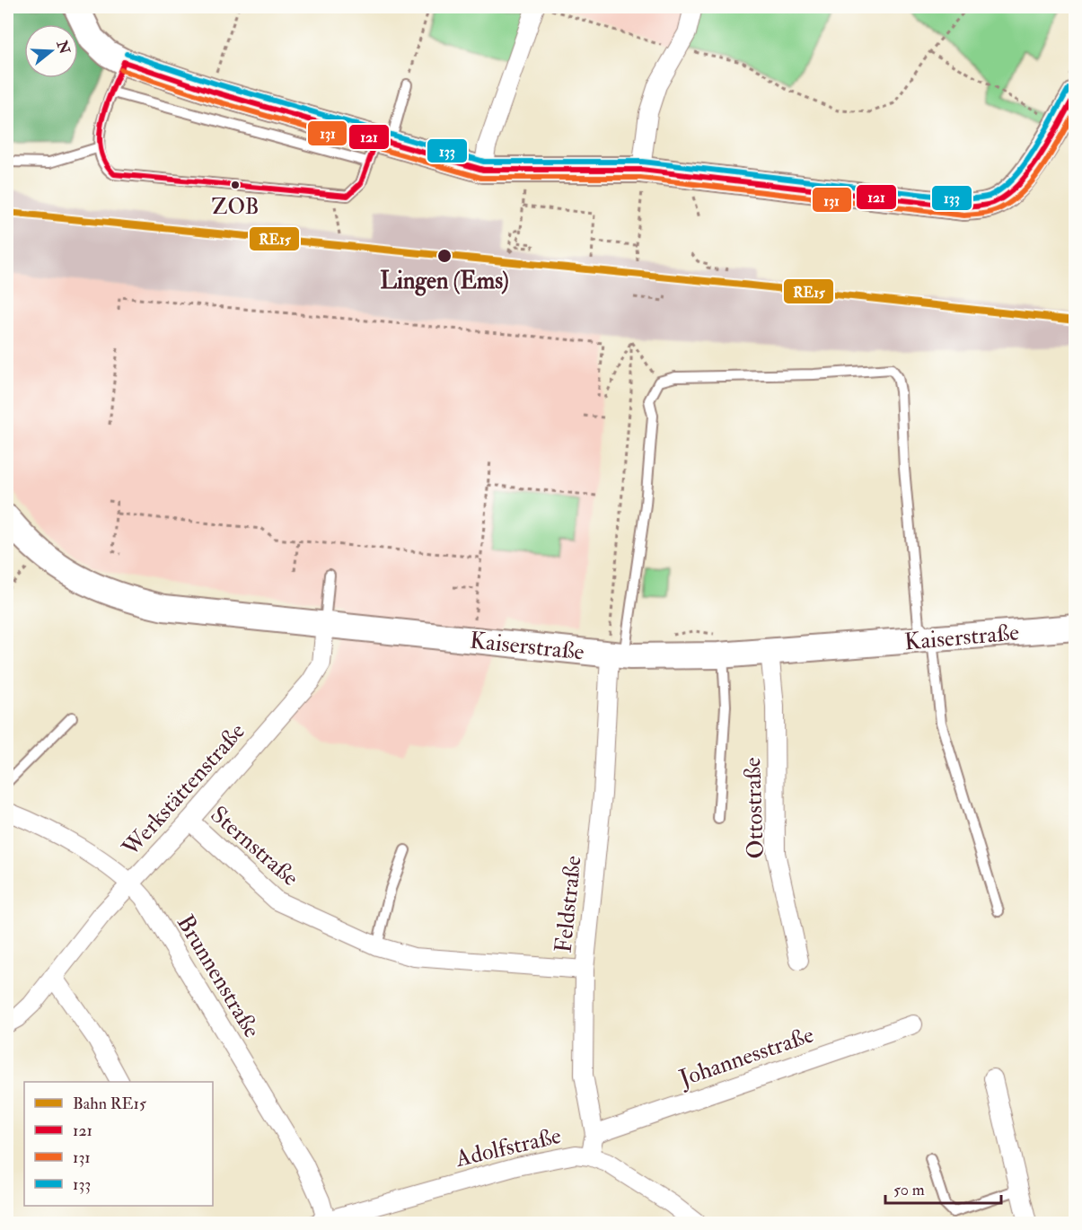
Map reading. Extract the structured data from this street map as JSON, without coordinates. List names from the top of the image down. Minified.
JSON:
{"streets":{"main road":["Kaiserstraße"],"street":["Werkstättenstraße","Ottostraße","Sternstraße","Feldstraße","Brunnenstraße","Johannesstraße","Adolfstraße"]},"crossings":[["Kaiserstraße","Werkstättenstraße"],["Kaiserstraße","Ottostraße"],["Kaiserstraße","Feldstraße"],["Werkstättenstraße","Sternstraße"],["Werkstättenstraße","Brunnenstraße"],["Sternstraße","Feldstraße"],["Feldstraße","Johannesstraße"],["Feldstraße","Adolfstraße"],["Brunnenstraße","Adolfstraße"]],"places":["ZOB","Lingen (Ems)"],"lines":["transit line 133","transit line 121","transit line 131","rail line RE15"],"legend":["Bahn RE15","121","131","133"],"scale_bar":"50 m","north":"right"}
